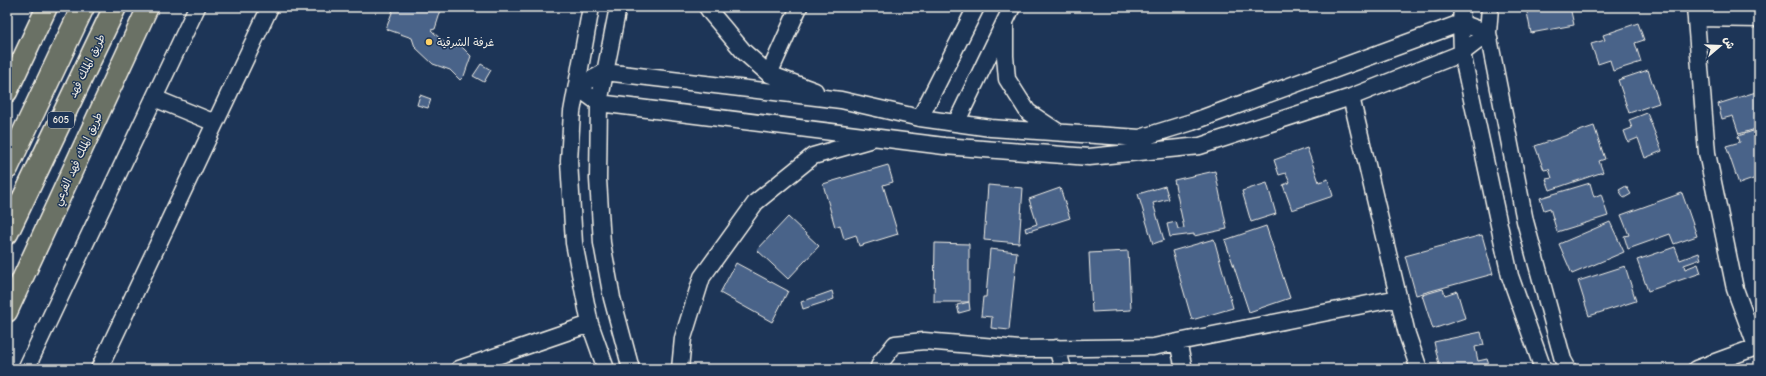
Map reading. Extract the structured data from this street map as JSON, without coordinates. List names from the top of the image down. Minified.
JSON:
{"streets":{"highway":["طريق الملك فهد","605"],"main road":["طريق الملك فهد الفرعي"]},"places":["غرفة الشرقية"],"north":"right"}
